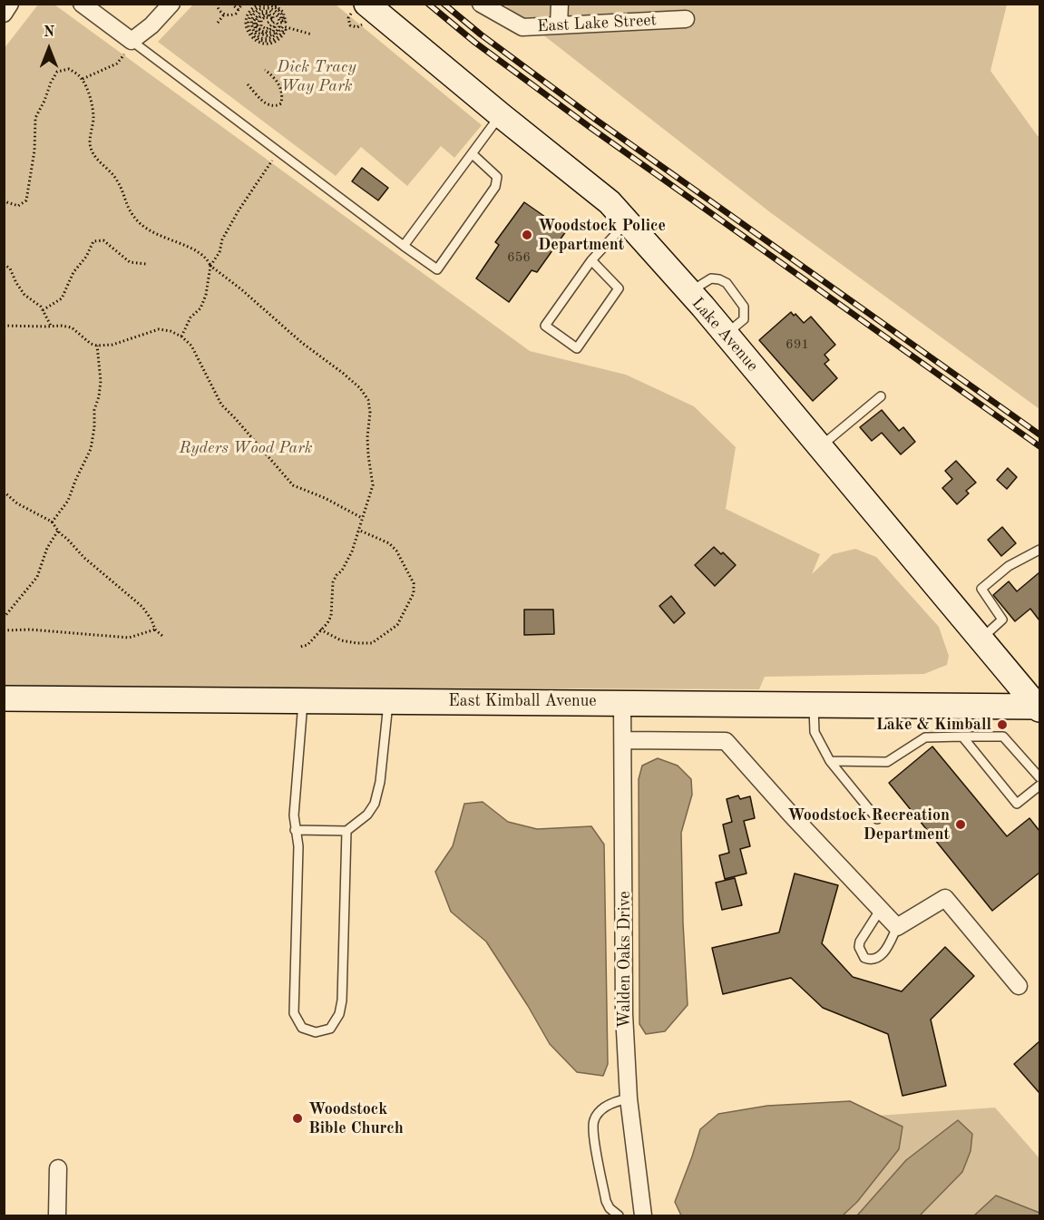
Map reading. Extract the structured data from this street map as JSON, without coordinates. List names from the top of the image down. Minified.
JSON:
{"streets":{"street":["East Lake Street","Lake Avenue","East Kimball Avenue","Walden Oaks Drive"]},"crossings":[["Lake Avenue","East Kimball Avenue"],["East Kimball Avenue","Walden Oaks Drive"]],"parks":["Dick Tracy Way Park","Ryders Wood Park"],"places":["Woodstock Police Department","Lake & Kimball","Woodstock Recreation Department","Woodstock Bible Church"],"house_numbers":["656","691"],"north":"top"}
